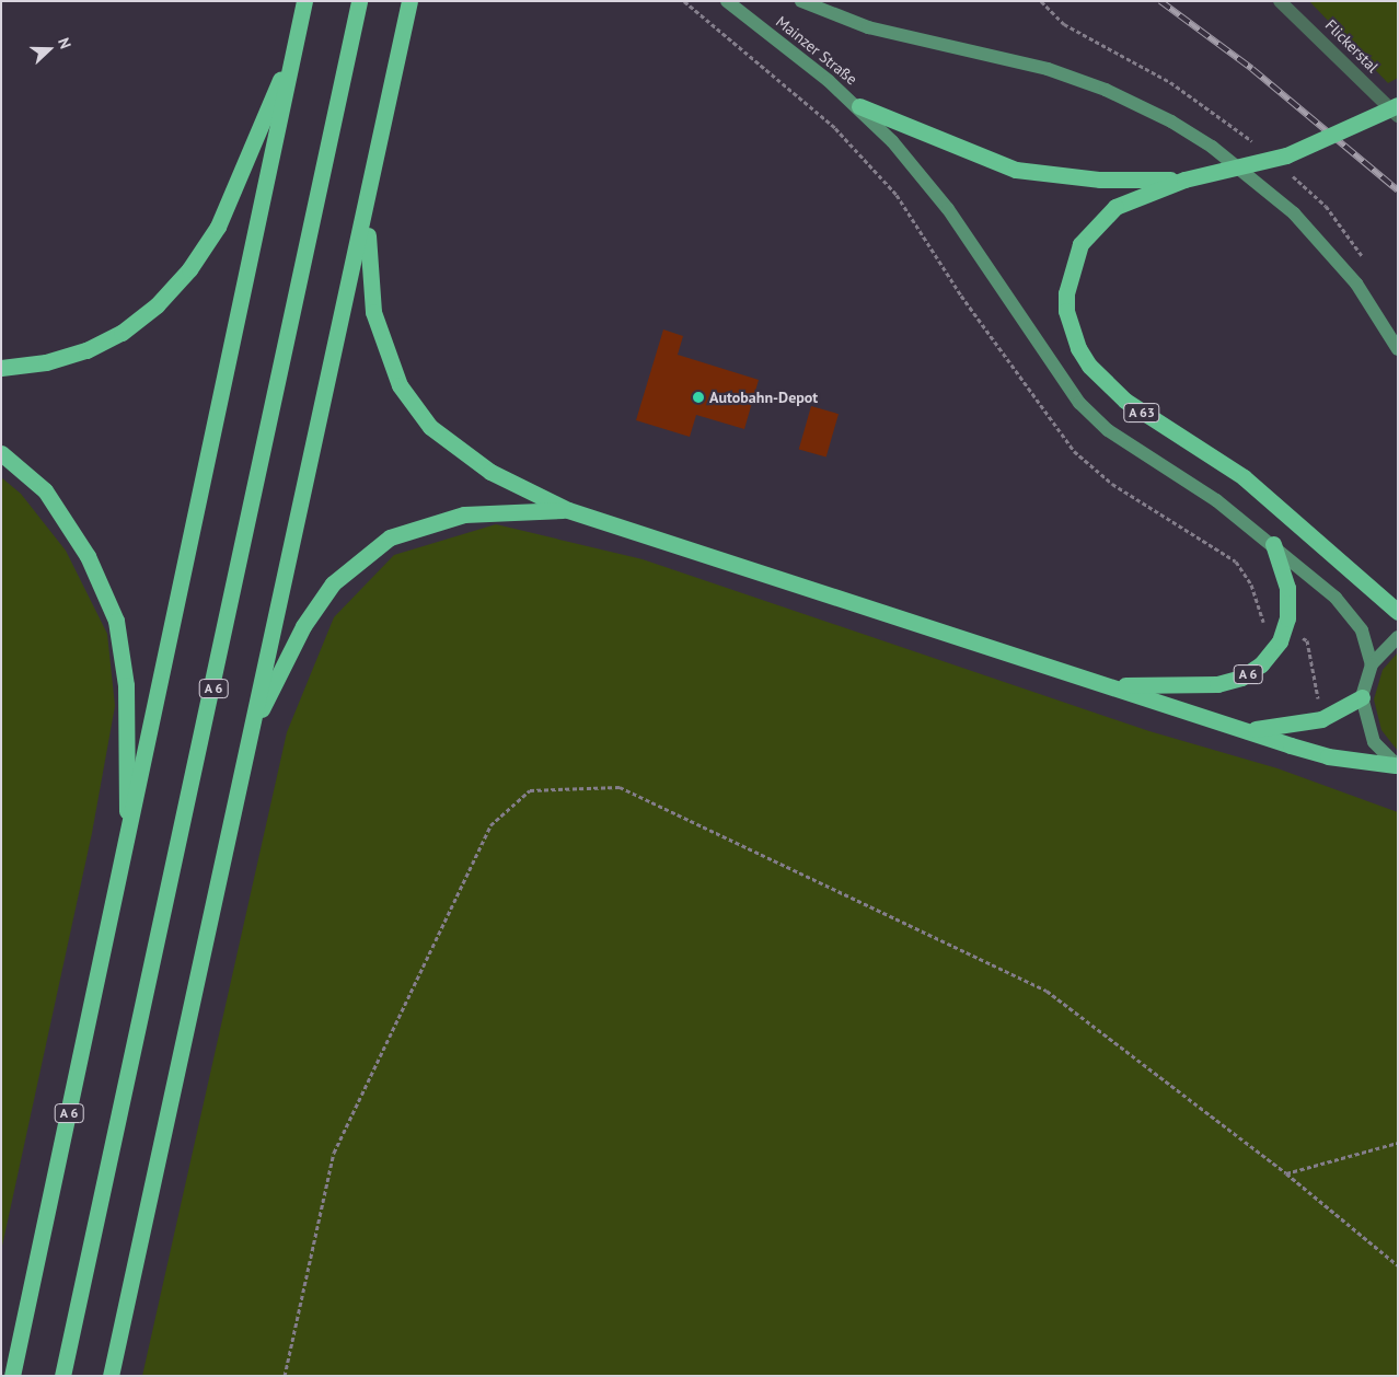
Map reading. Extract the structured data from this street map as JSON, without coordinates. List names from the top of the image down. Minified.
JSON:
{"streets":{"highway":["A 63","A 6"],"main road":["Mainzer Straße"],"lane":["Flickerstal"]},"crossings":[["Mainzer Straße","A 6"]],"places":["Autobahn-Depot"],"north":"right"}
